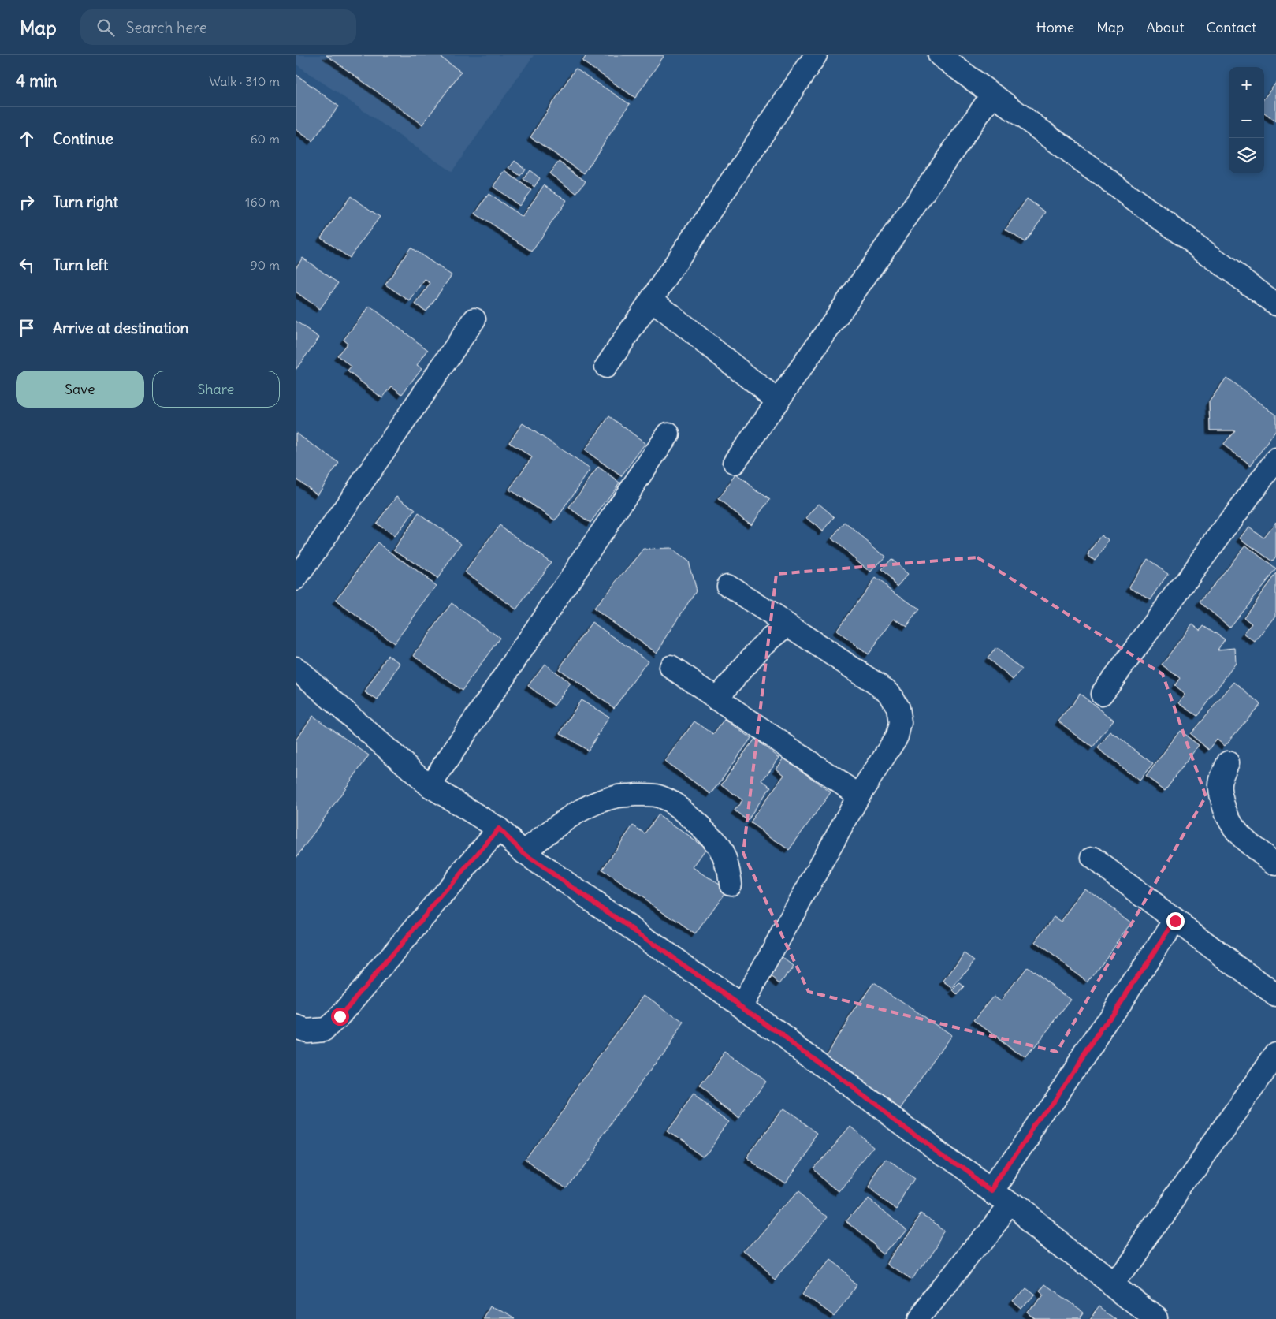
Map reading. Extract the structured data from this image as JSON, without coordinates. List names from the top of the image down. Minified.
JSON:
{"page":{"header":"Map","search":"Search here","nav":["Home","Map","About","Contact"],"heading":["4 min","Walk · 310 m"],"map_buttons":["+","−"],"list":[["Continue","60 m"],["Turn right","160 m"],["Turn left","90 m"],"Arrive at destination"],"buttons":["Save","Share"]}}
